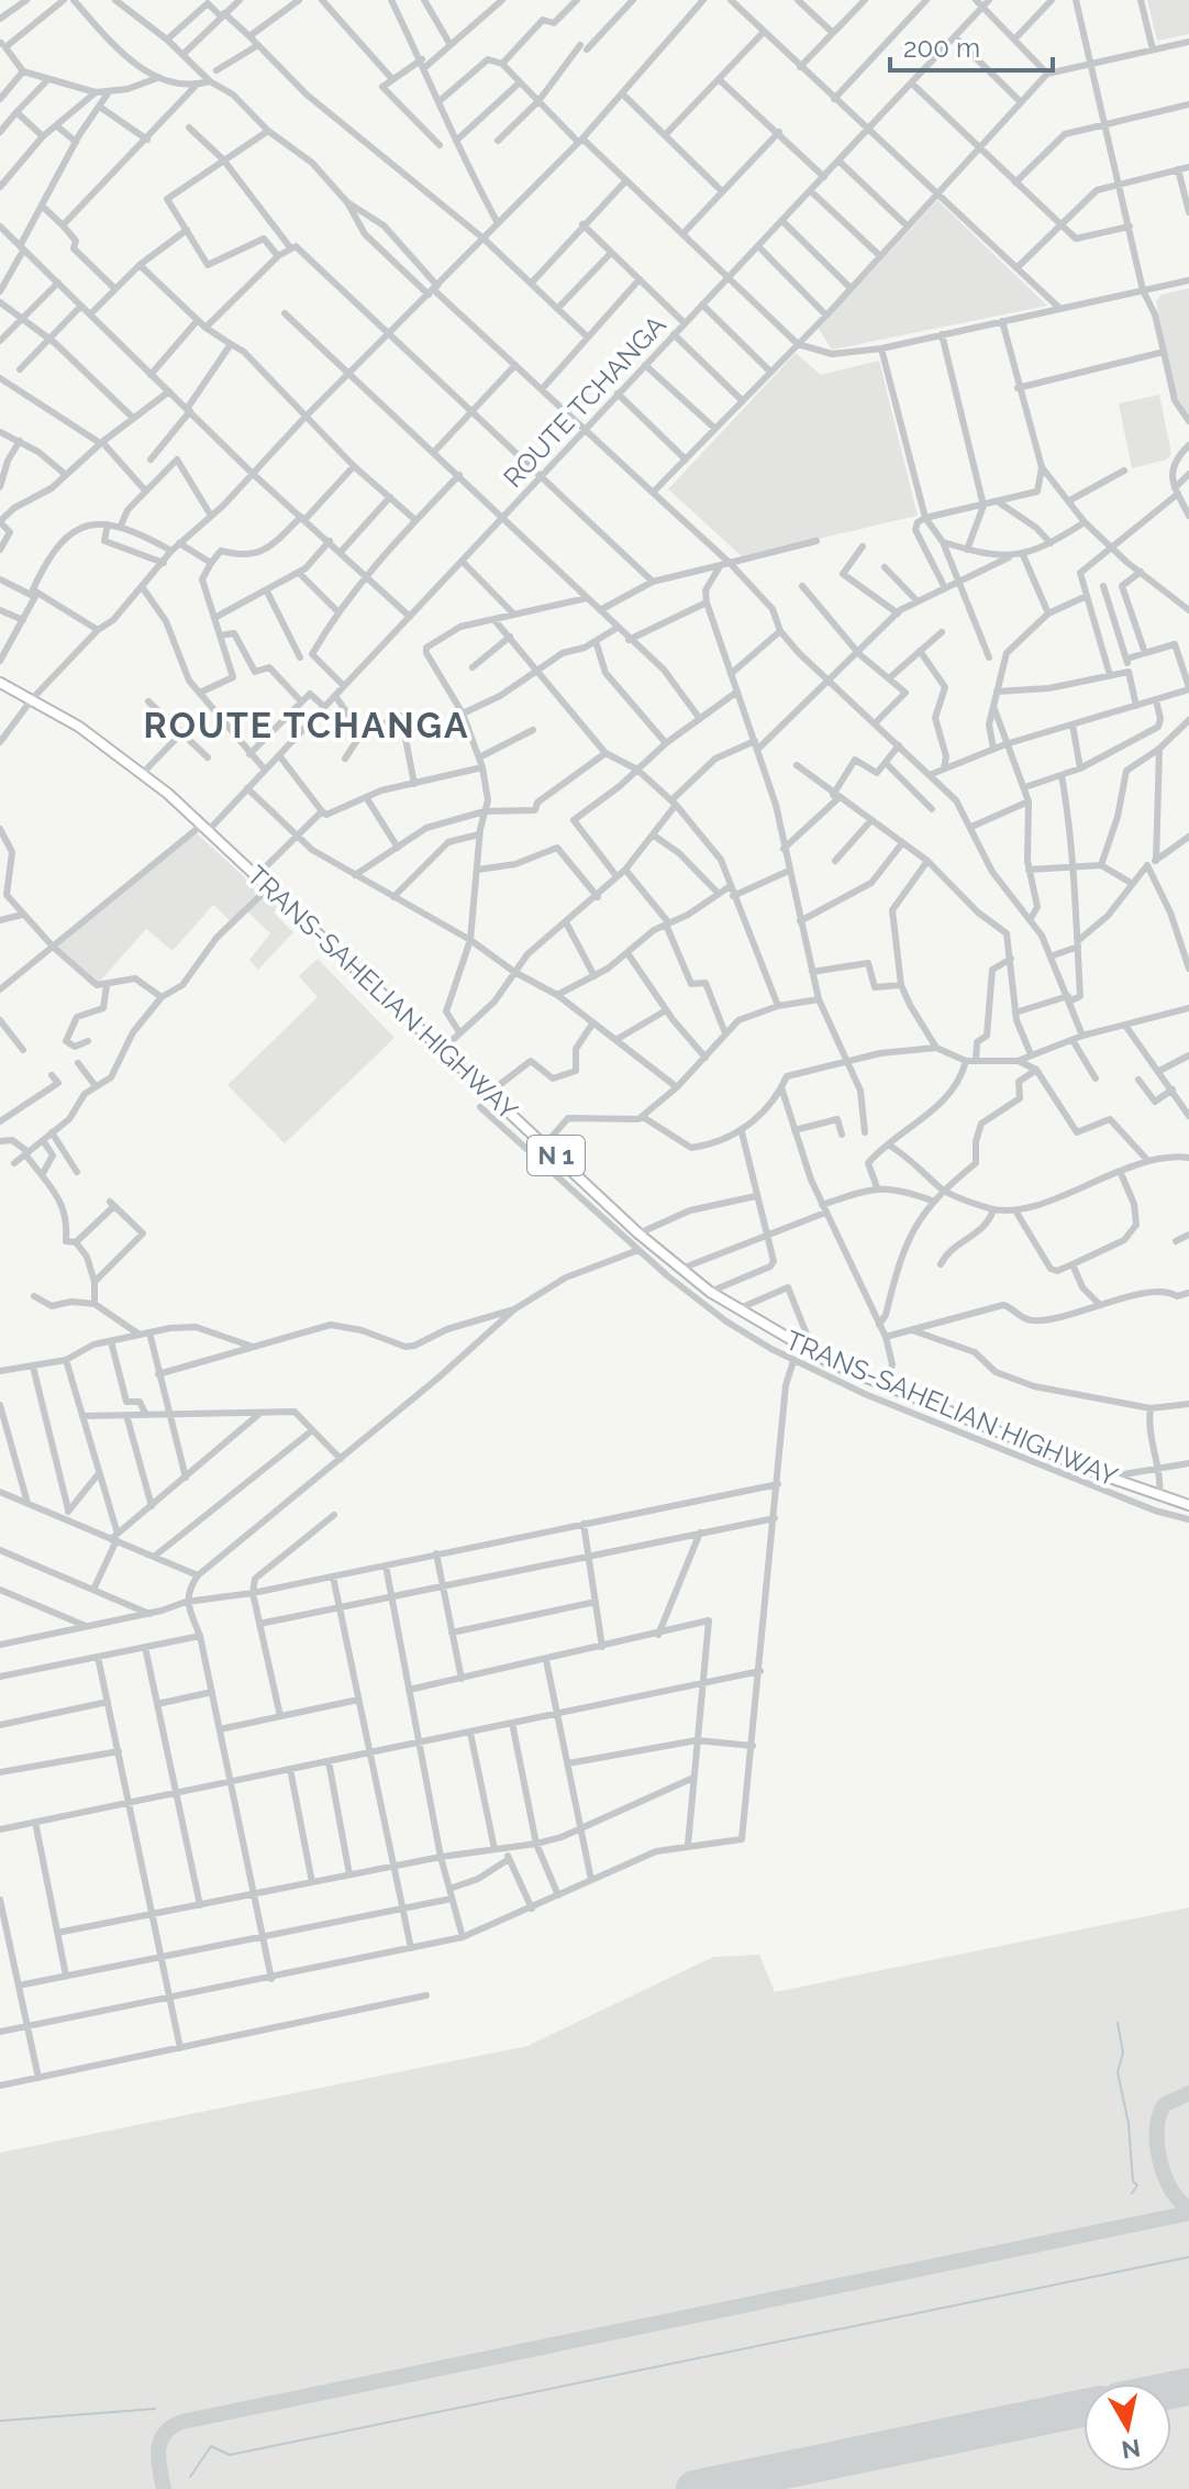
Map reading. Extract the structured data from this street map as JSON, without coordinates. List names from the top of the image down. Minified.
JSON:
{"streets":{"highway":["TRANS-SAHELIAN HIGHWAY","N 1"],"street":["ROUTE TCHANGA"]},"crossings":[["ROUTE TCHANGA","TRANS-SAHELIAN HIGHWAY"]],"districts":["ROUTE TCHANGA"],"scale_bar":"200 m","north":"bottom"}
